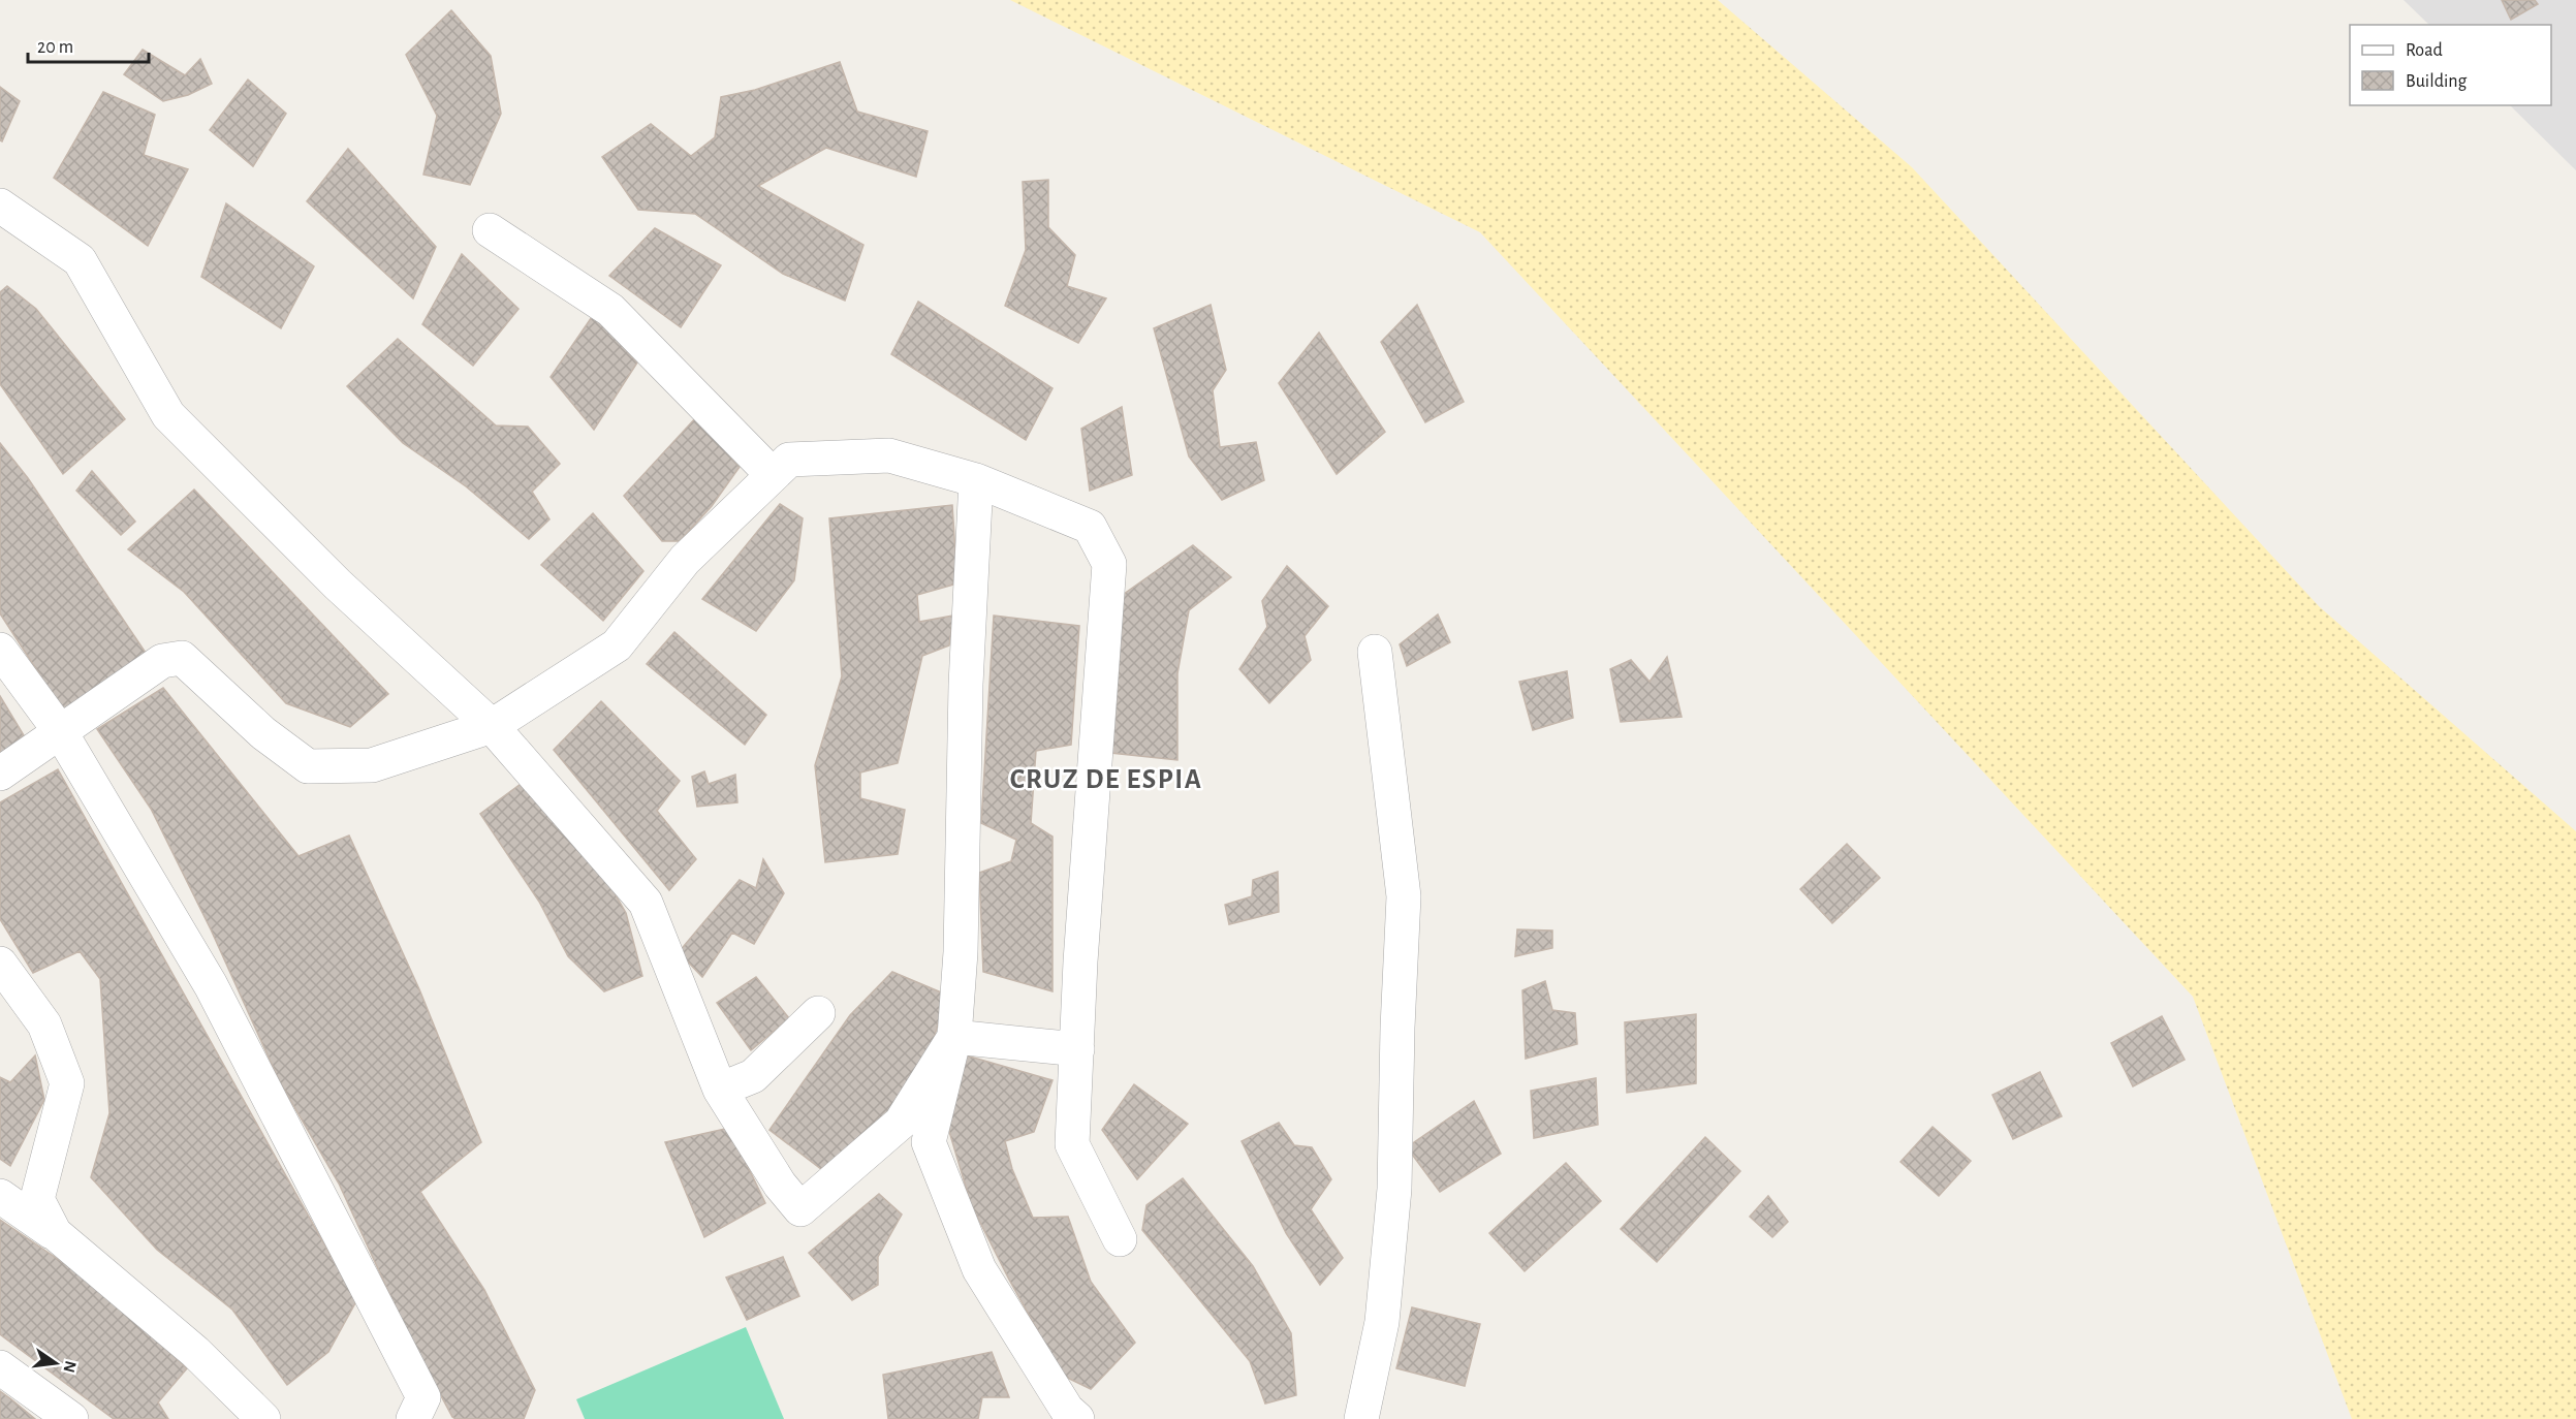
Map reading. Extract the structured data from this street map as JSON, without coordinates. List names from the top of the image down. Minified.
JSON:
{"districts":["CRUZ DE ESPIA"],"legend":["Road","Building"],"scale_bar":"20 m","north":"right"}
